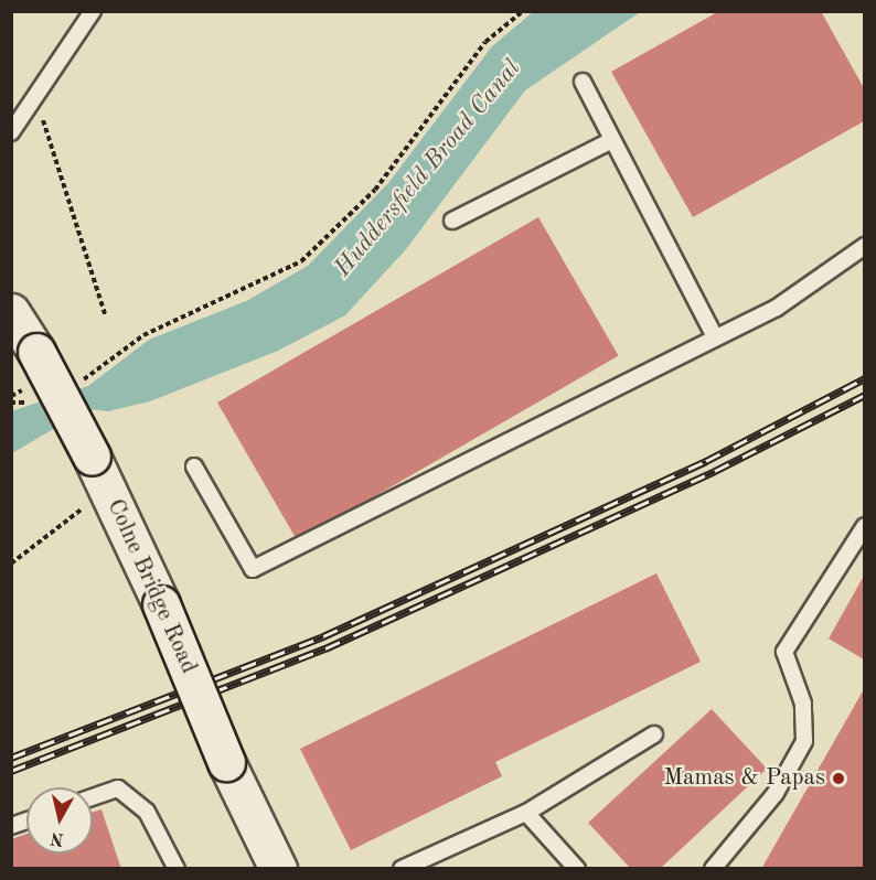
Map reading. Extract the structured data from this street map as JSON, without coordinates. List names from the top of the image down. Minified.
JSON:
{"streets":{"main road":["Colne Bridge Road"]},"water":["Huddersfield Broad Canal"],"places":["Mamas & Papas"],"north":"bottom"}
